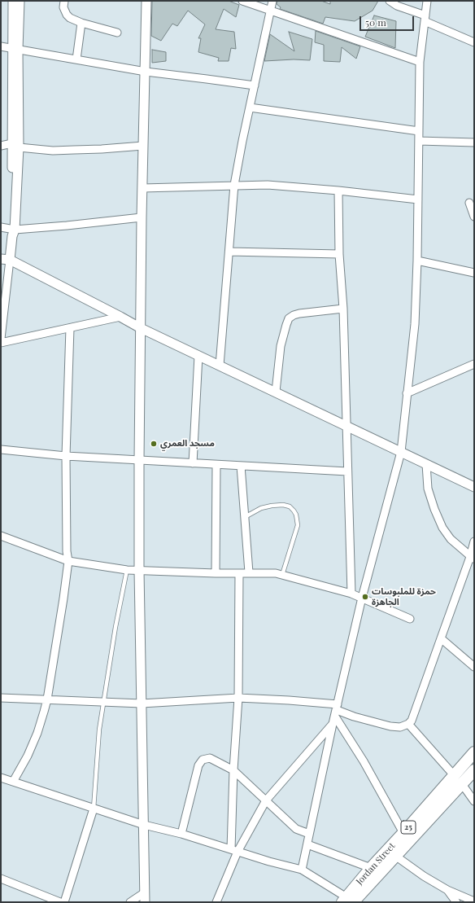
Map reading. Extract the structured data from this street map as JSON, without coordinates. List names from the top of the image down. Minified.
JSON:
{"streets":{"highway":["25","Jordan Street"]},"places":["مسجد العمري","حمزة للملبوسات الجاهزة"],"scale_bar":"50 m"}
